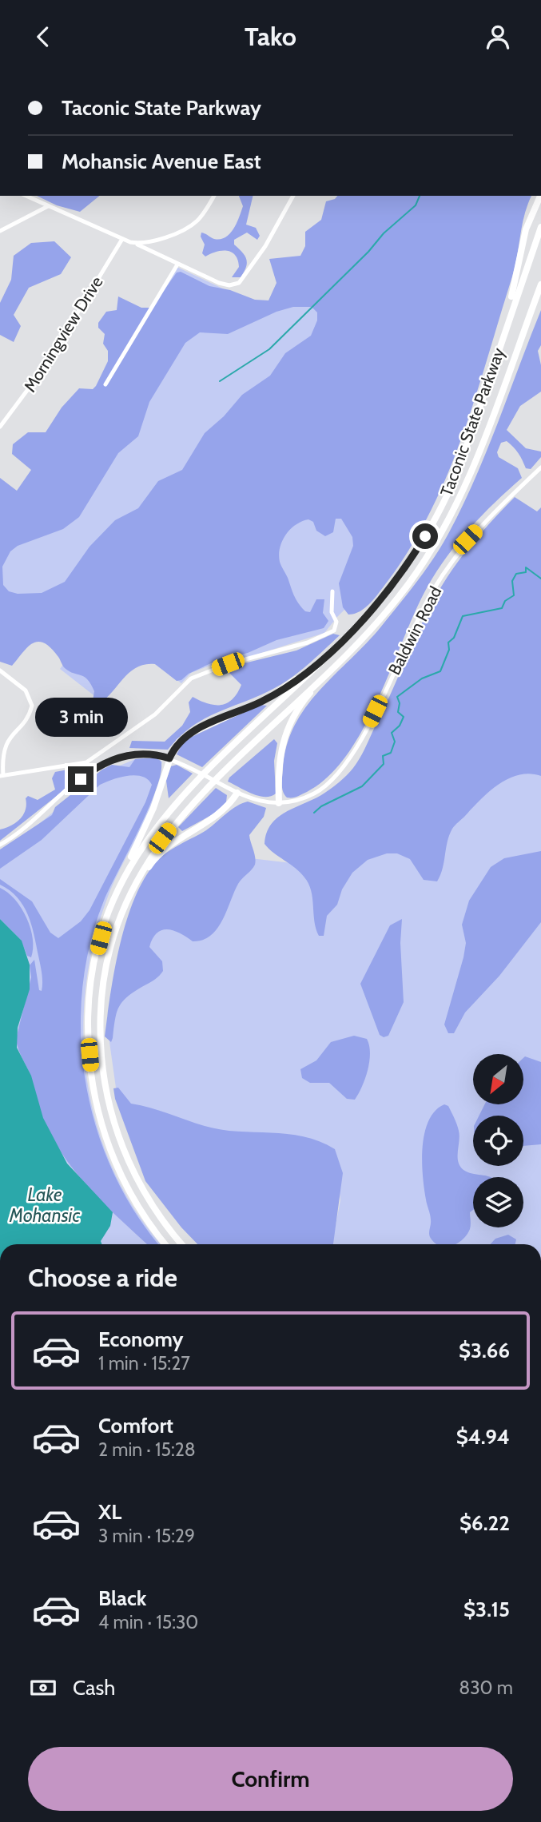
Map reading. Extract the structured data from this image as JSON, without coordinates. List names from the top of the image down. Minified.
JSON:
{"streets":{"highway":["Taconic State Parkway"],"street":["Morningview Drive","Baldwin Road"]},"water":["Lake Mohansic"],"north":"bottom left","page":{"header":"Tako","banner":["Taconic State Parkway","Mohansic Avenue East"],"bubble":"3 min","heading":"Choose a ride","list":[{"name":"Economy","note":"1 min · 15:27","value":"$3.66"},{"name":"Comfort","note":"2 min · 15:28","value":"$4.94"},{"name":"XL","note":"3 min · 15:29","value":"$6.22"},{"name":"Black","note":"4 min · 15:30","value":"$3.15"}],"pay":["Cash","830 m"],"buttons":"Confirm"}}
